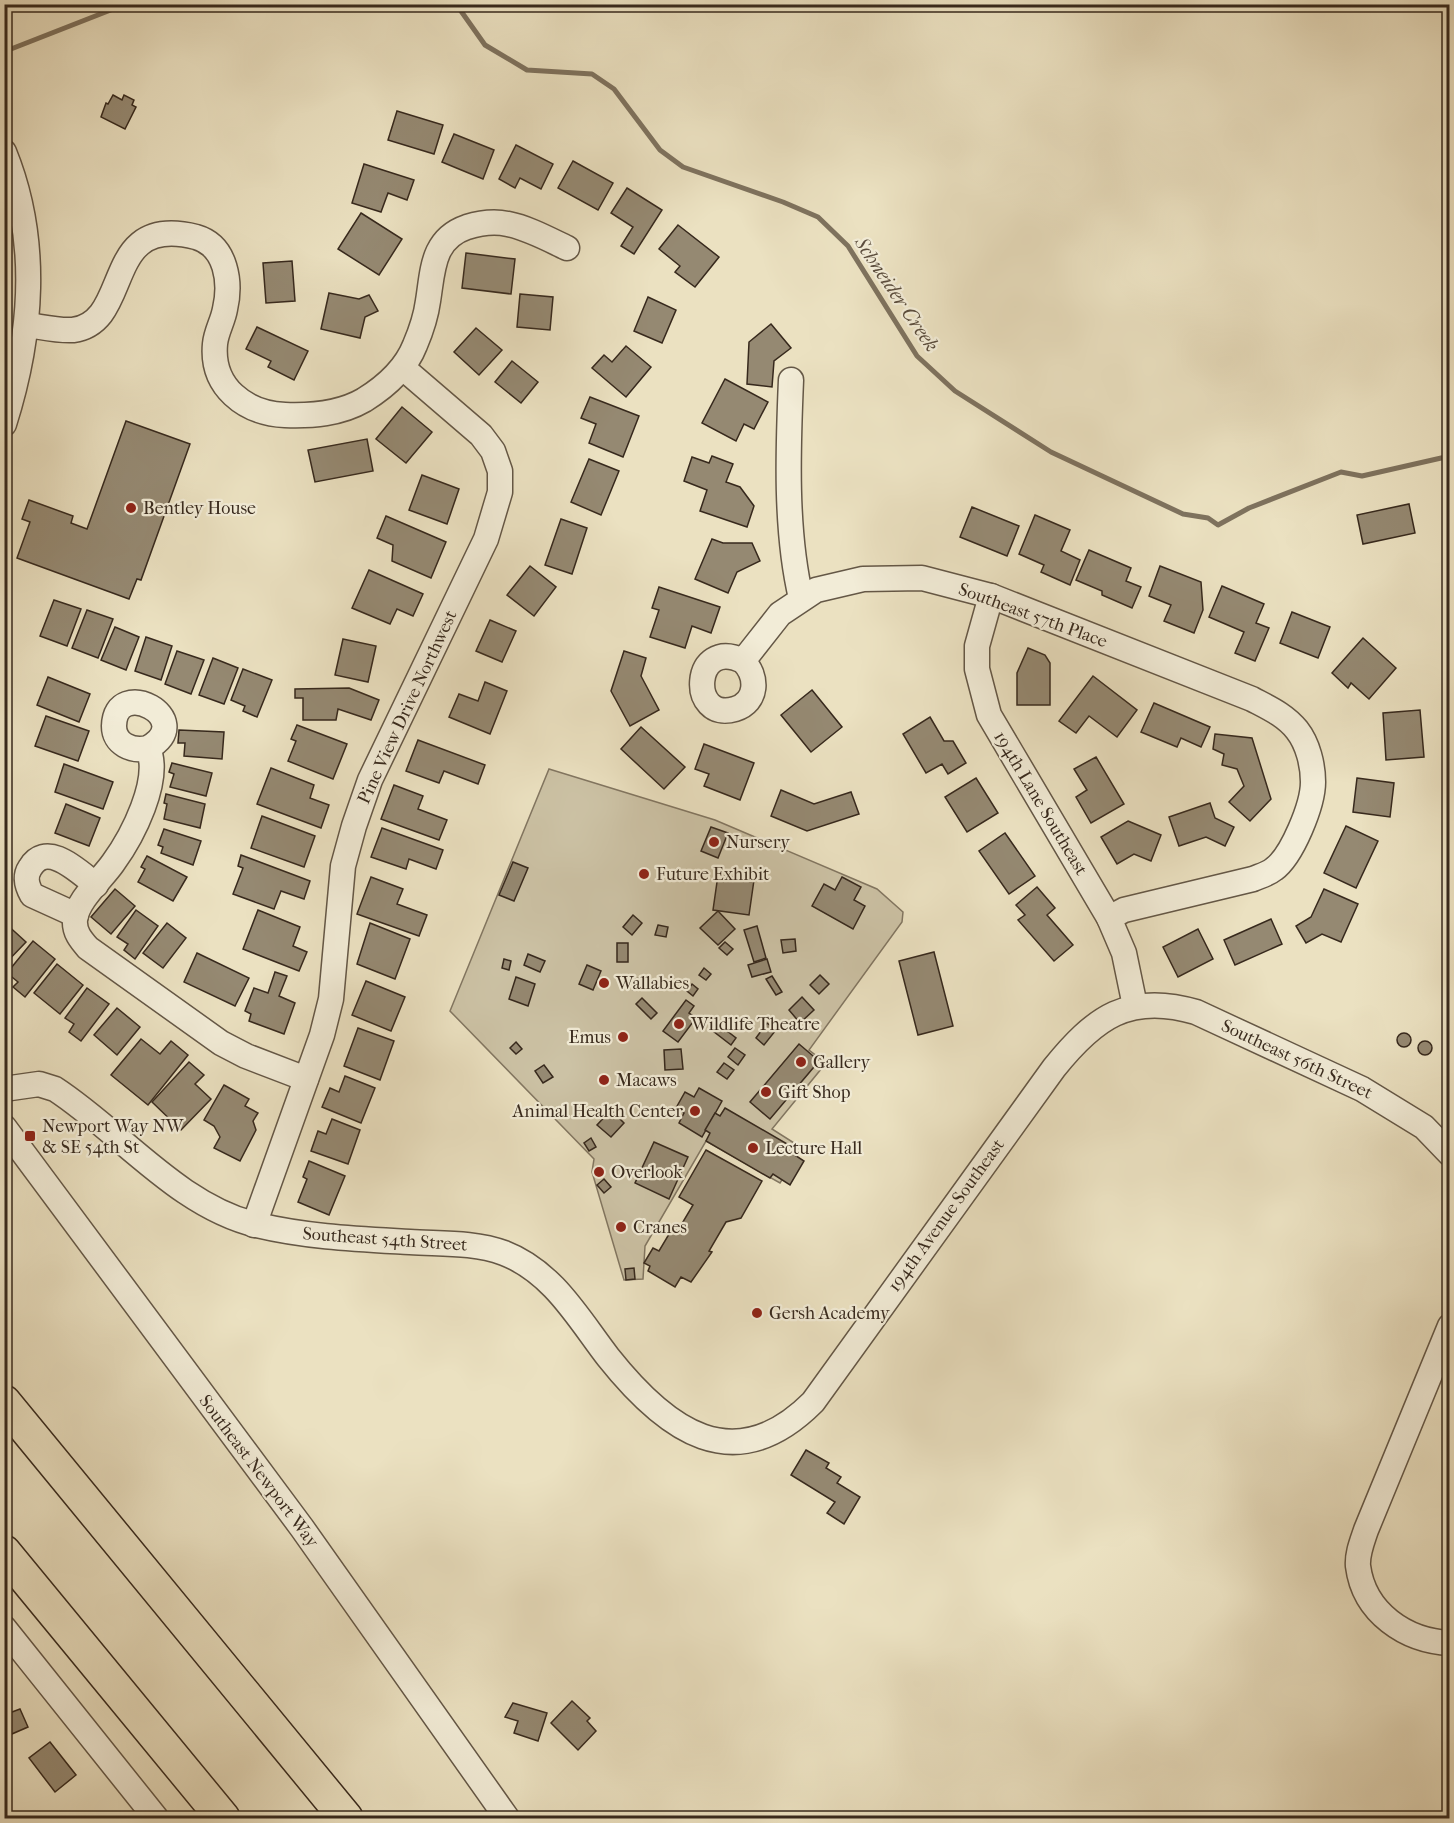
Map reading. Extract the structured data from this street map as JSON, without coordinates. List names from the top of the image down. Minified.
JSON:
{"streets":{"street":["Southeast 57th Place","Pine View Drive Northwest","194th Lane Southeast","Southeast 56th Street","194th Avenue Southeast","Southeast 54th Street","Southeast Newport Way"]},"crossings":[["Southeast 57th Place","194th Lane Southeast"],["Pine View Drive Northwest","Southeast 54th Street"],["194th Lane Southeast","Southeast 56th Street"],["194th Lane Southeast","194th Avenue Southeast"],["Southeast 56th Street","194th Avenue Southeast"],["194th Avenue Southeast","Southeast 54th Street"]],"water":["Schneider Creek"],"places":{"other":["Bentley House","Nursery","Future Exhibit","Wallabies","Wildlife Theatre","Emus","Gallery","Macaws","Gift Shop","Animal Health Center","Lecture Hall","Overlook","Cranes","Gersh Academy"],"transit":["Newport Way NW & SE 54th St"]}}
